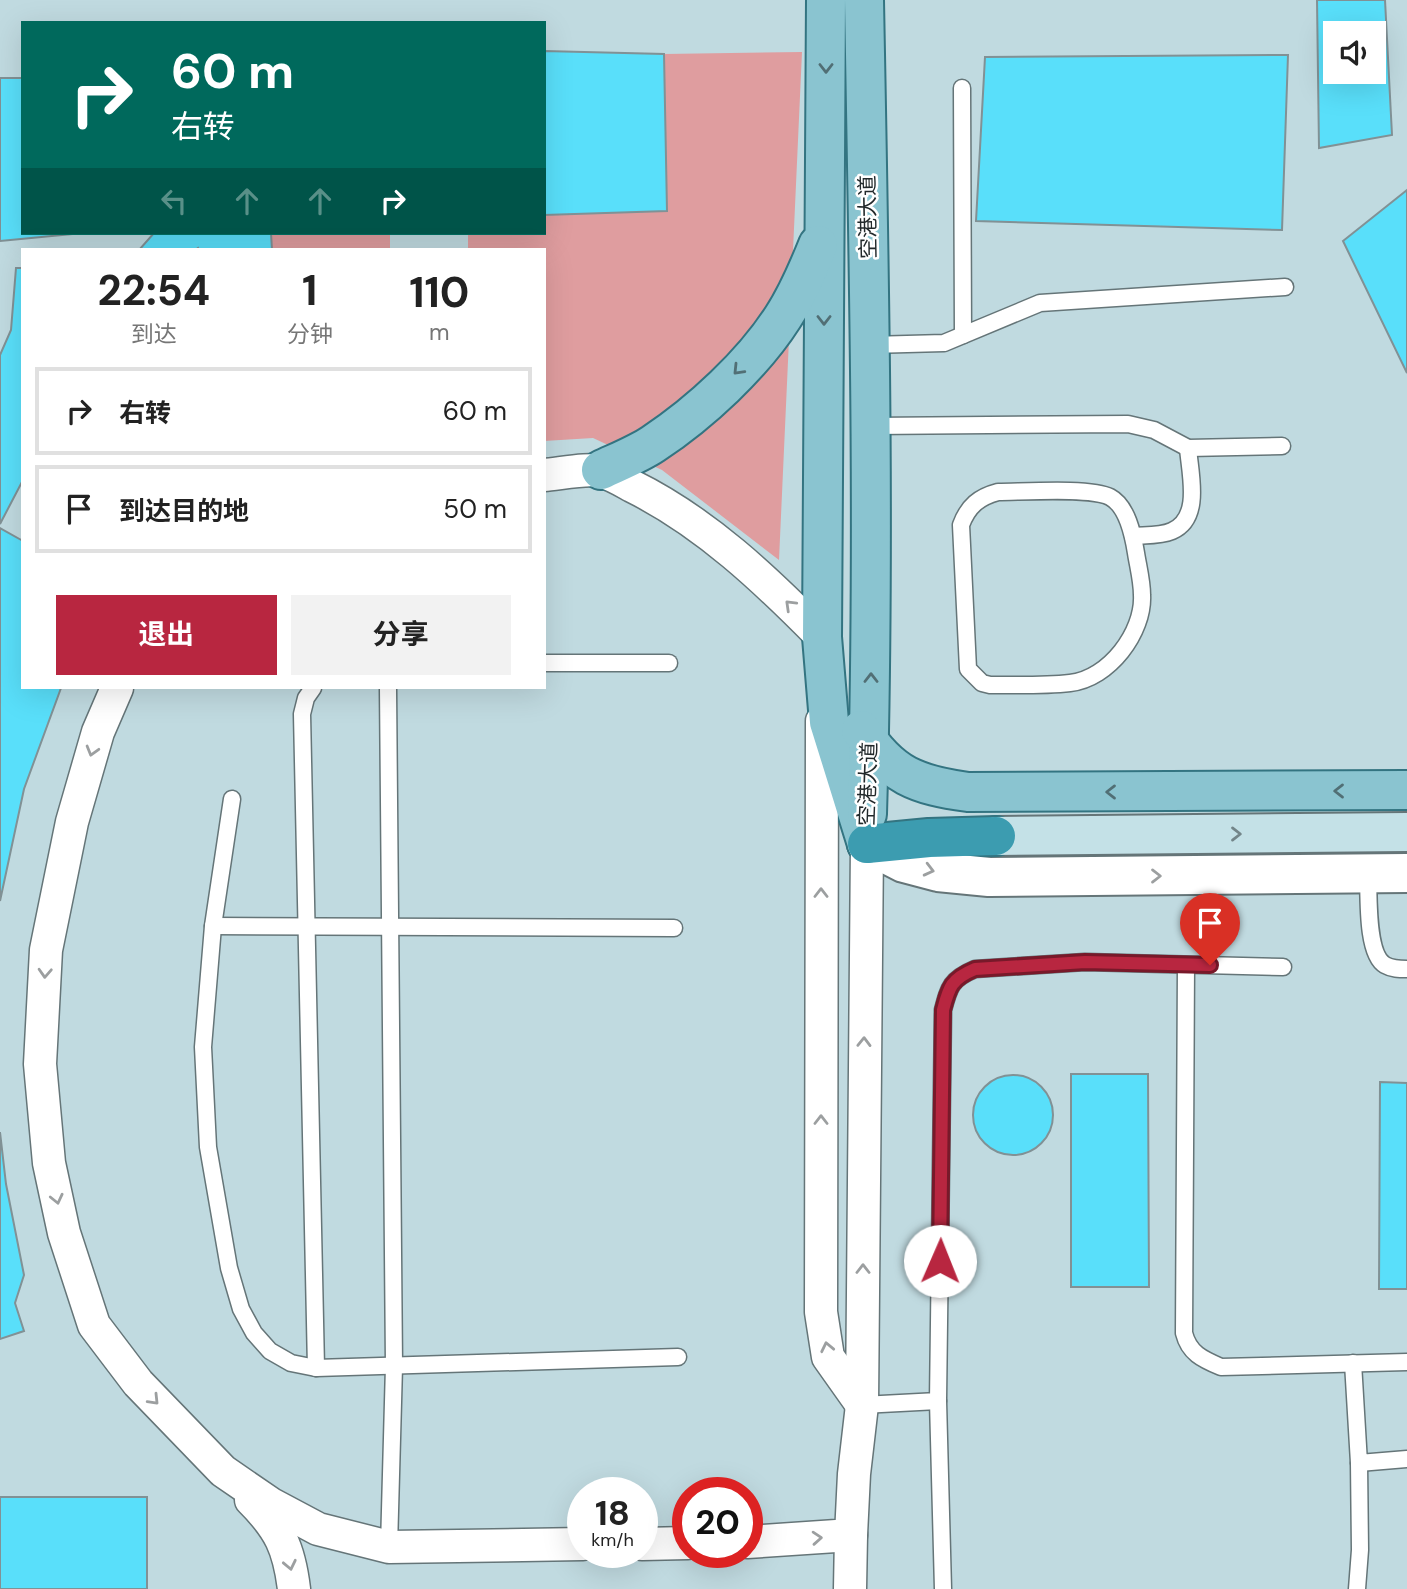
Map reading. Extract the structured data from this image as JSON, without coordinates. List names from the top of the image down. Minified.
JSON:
{"streets":{"main road":["空港大道"]},"page":{"turn":["60 m","右转"],"eta":["22:54","到达","1","分钟","110","m"],"list":[{"name":"右转","value":"60 m"},{"name":"到达目的地","value":"50 m"}],"buttons":["退出","分享"],"speed":"18 km/h","limit":"20"}}
